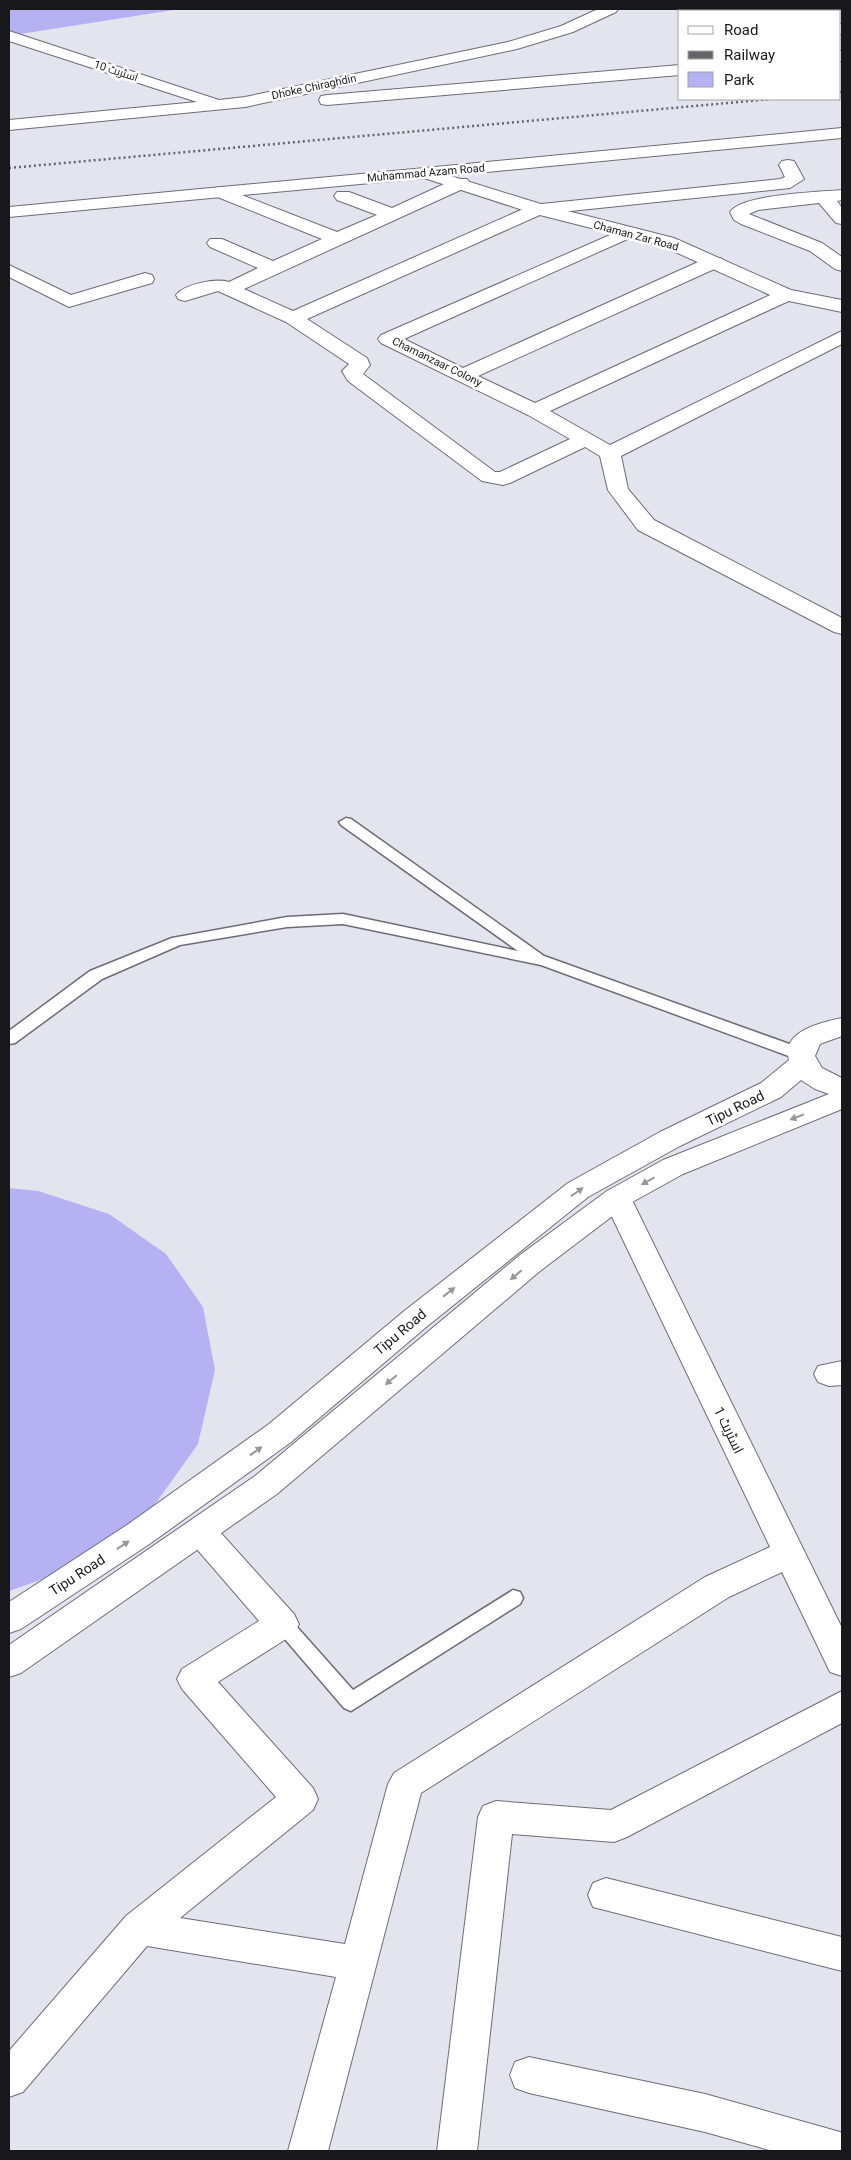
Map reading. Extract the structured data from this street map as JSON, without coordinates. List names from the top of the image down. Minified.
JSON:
{"streets":{"street":["اسٹریٹ 10","Dhoke Chiraghdin","Muhammad Azam Road","Chaman Zar Road","Chamanzaar Colony","Tipu Road","اسٹریٹ 1"]},"crossings":[["اسٹریٹ 10","Dhoke Chiraghdin"],["Muhammad Azam Road","Chaman Zar Road"],["Chaman Zar Road","Chamanzaar Colony"]],"legend":["Road","Railway","Park"]}
